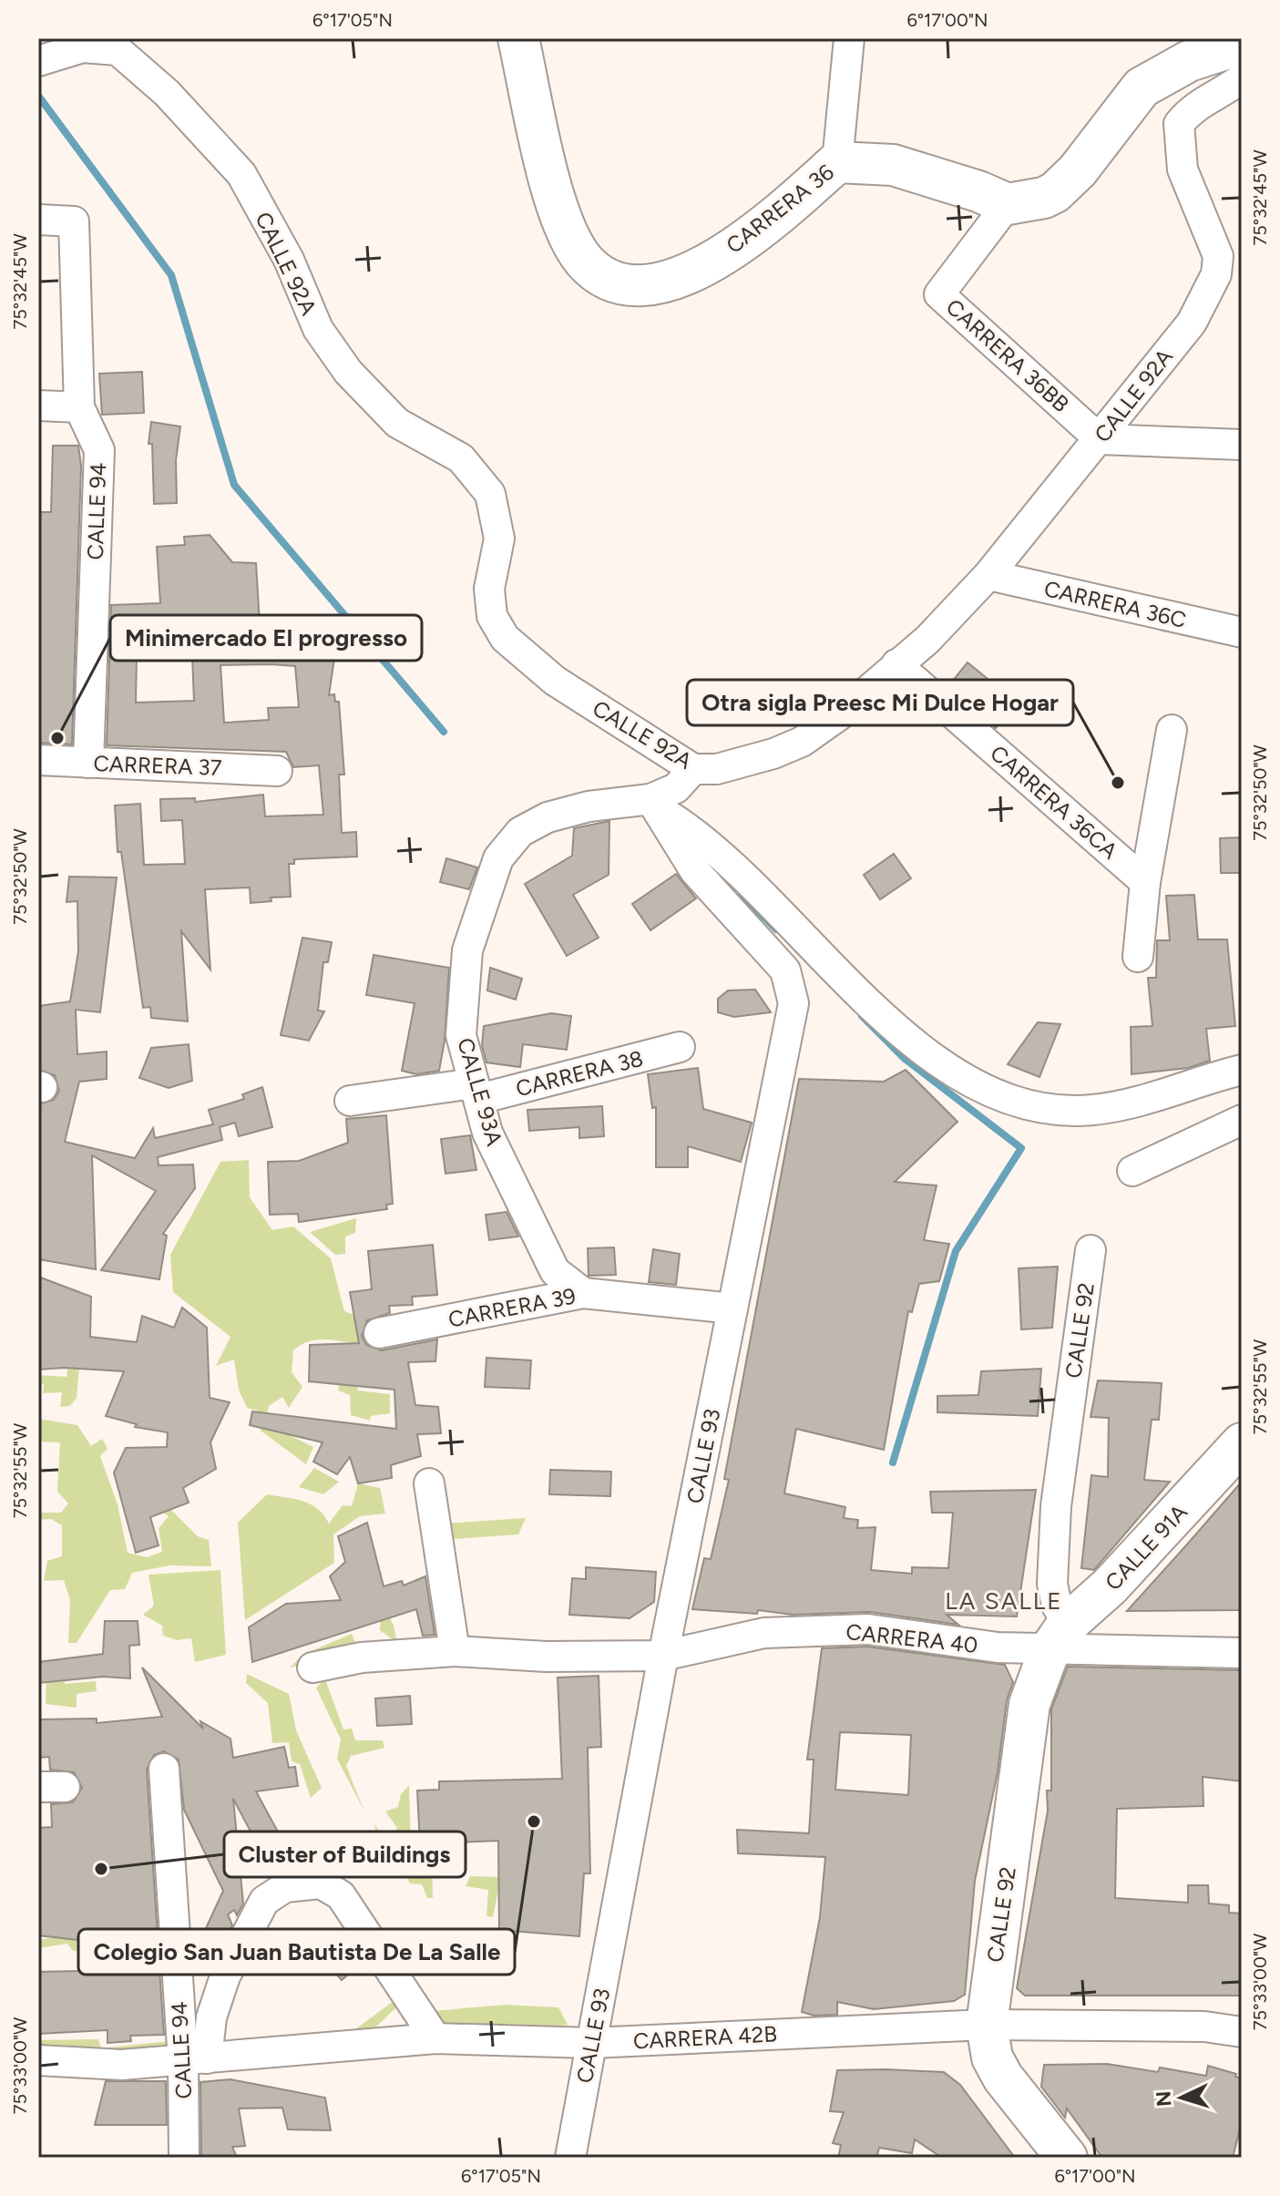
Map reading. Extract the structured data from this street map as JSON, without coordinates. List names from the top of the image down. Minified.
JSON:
{"streets":{"main road":["CARRERA 36","CALLE 92","CALLE 91A"],"street":["CALLE 92A","CARRERA 36BB","CALLE 94","CARRERA 36C","CARRERA 37","CARRERA 36CA","CARRERA 38","CALLE 93A","CARRERA 39","CALLE 93","CARRERA 40","CARRERA 42B"]},"crossings":[["CARRERA 36","CARRERA 36BB"],["CALLE 92A","CARRERA 36BB"],["CALLE 92A","CARRERA 36C"],["CALLE 92A","CARRERA 36CA"],["CALLE 94","CARRERA 37"],["CALLE 94","CARRERA 42B"],["CARRERA 38","CALLE 93A"],["CALLE 93A","CARRERA 39"],["CALLE 93A","CALLE 93"],["CARRERA 39","CALLE 93"],["CALLE 92","CALLE 91A"],["CALLE 92","CARRERA 40"],["CALLE 92","CARRERA 42B"],["CALLE 93","CARRERA 40"],["CALLE 93","CARRERA 42B"],["CALLE 91A","CARRERA 40"]],"districts":["LA SALLE"],"places":["Minimercado El progresso","Otra sigla Preesc Mi Dulce Hogar","Colegio San Juan Bautista De La Salle","Cluster of Buildings"],"north":"left","coordinates":["6°17'05\"N","6°17'00\"N","75°32'45\"W","75°32'50\"W","75°32'55\"W","75°33'00\"W"]}
